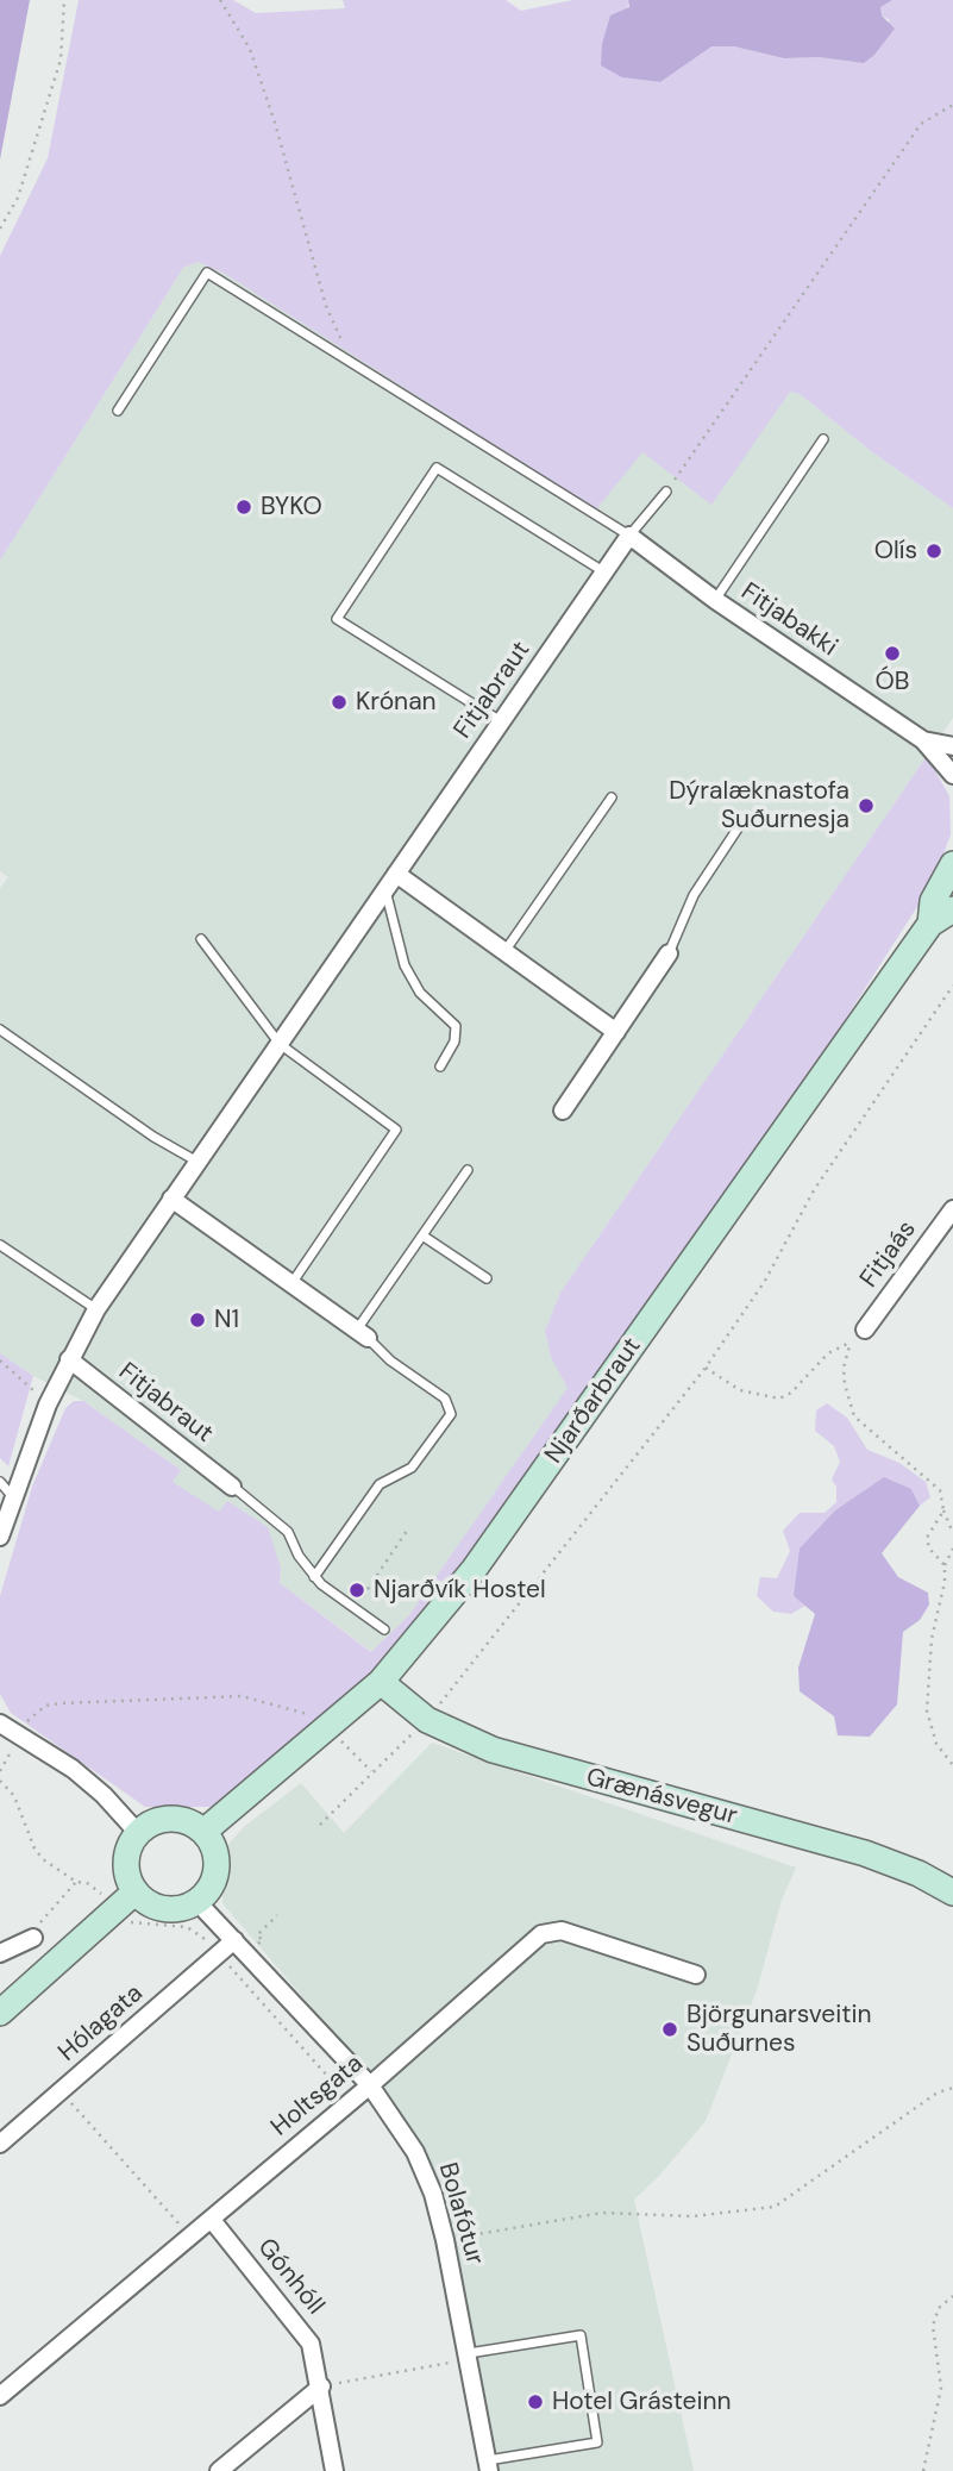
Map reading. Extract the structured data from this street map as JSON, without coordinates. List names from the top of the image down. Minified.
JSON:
{"streets":{"main road":["Njarðarbraut","Grænásvegur"],"street":["Fitjabakki","Fitjabraut","Fitjaás","Hólagata","Holtsgata","Bolafótur","Gónhóll"]},"crossings":[["Fitjabakki","Fitjabraut"],["Njarðarbraut","Grænásvegur"],["Njarðarbraut","Bolafótur"],["Hólagata","Bolafótur"],["Holtsgata","Bolafótur"],["Holtsgata","Gónhóll"]],"places":["BYKO","Olís","ÓB","Krónan","Dýralæknastofa Suðurnesja","N1","Njarðvík Hostel","Björgunarsveitin Suðurnes","Hotel Grásteinn"]}
